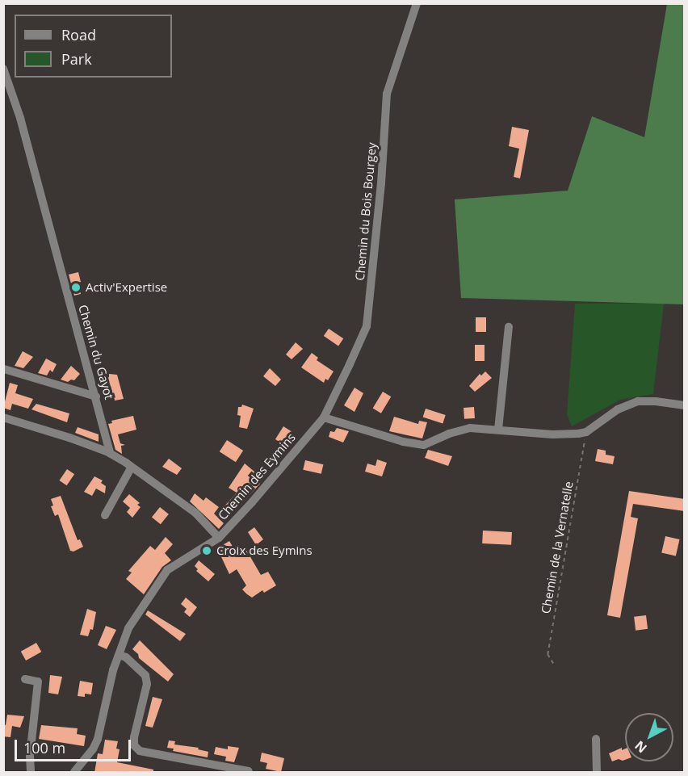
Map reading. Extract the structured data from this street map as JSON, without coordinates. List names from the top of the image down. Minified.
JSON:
{"streets":{"street":["Chemin du Bois Bourgey","Chemin du Gayot","Chemin des Eymins"],"path":["Chemin de la Vernatelle"]},"crossings":[["Chemin du Bois Bourgey","Chemin des Eymins"]],"places":["Activ'Expertise","Croix des Eymins"],"legend":["Road","Park"],"scale_bar":"100 m","north":"bottom left"}
